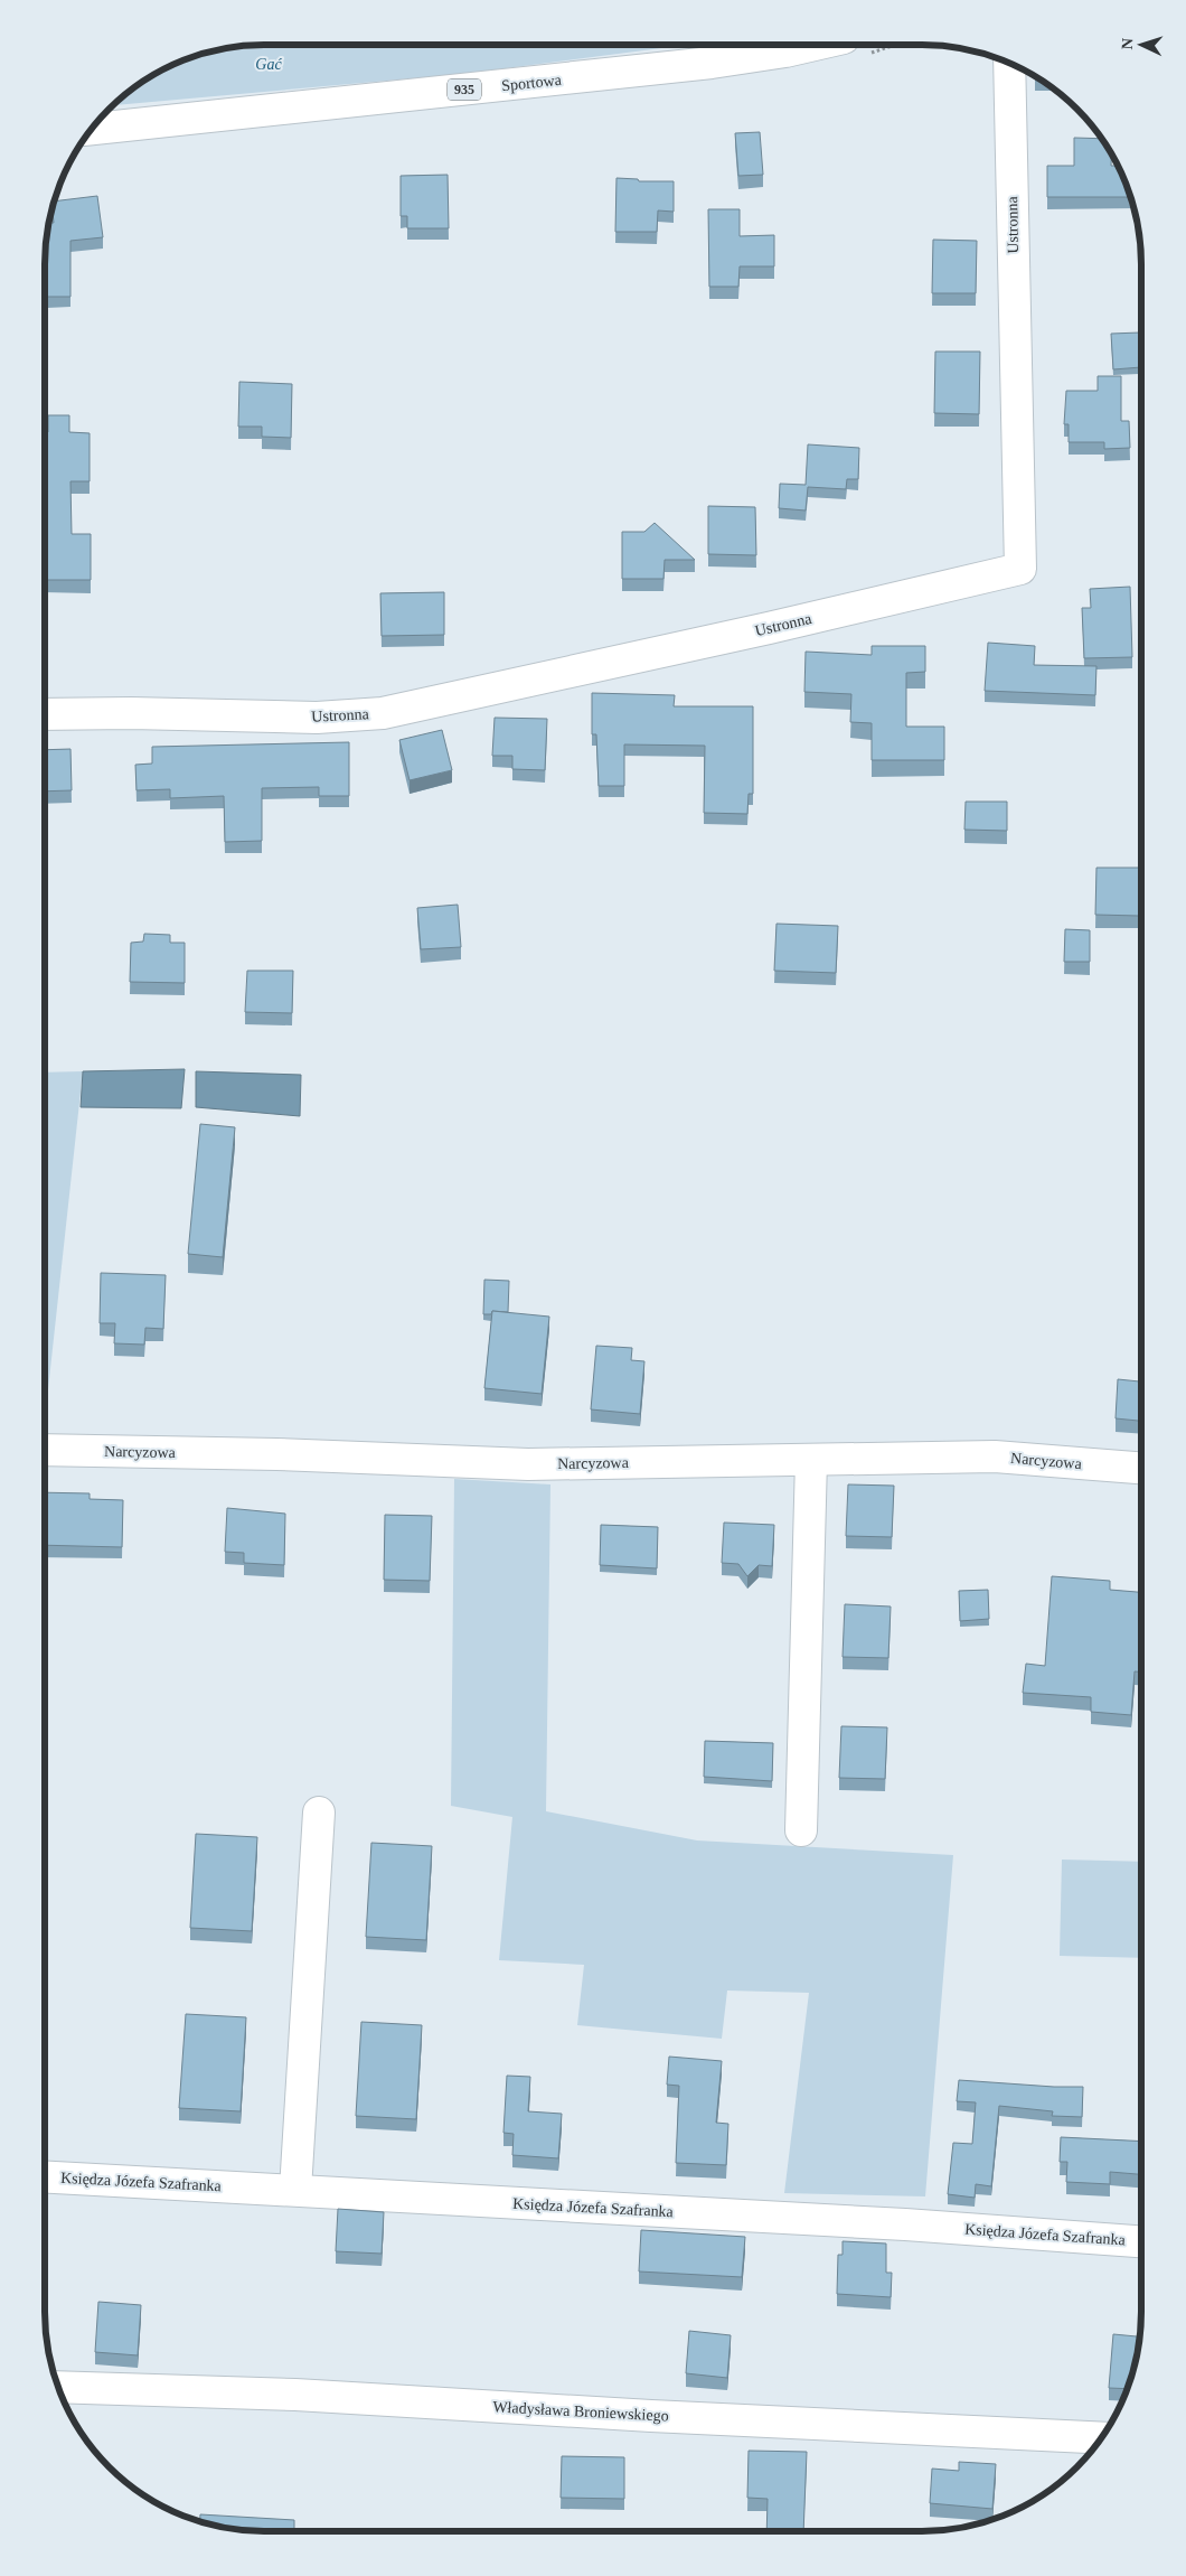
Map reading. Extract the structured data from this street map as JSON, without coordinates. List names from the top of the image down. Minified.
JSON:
{"streets":{"street":["Sportowa","935","Ustronna","Narcyzowa","Księdza Józefa Szafranka","Władysława Broniewskiego"]},"parks":["Gać"],"north":"left"}
